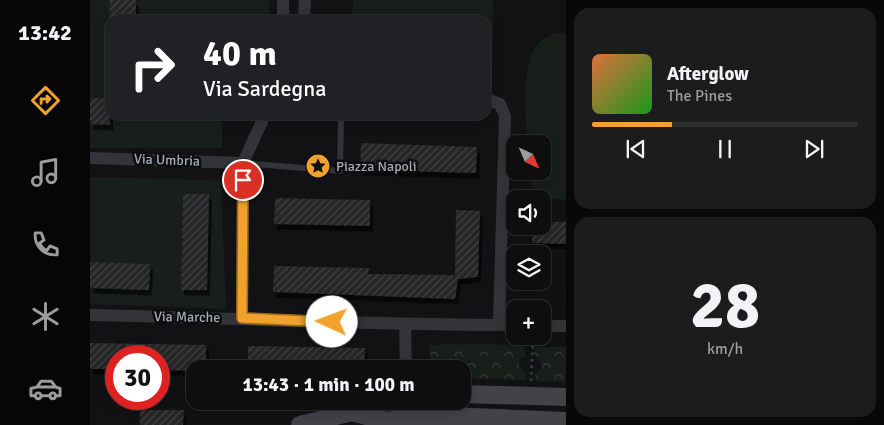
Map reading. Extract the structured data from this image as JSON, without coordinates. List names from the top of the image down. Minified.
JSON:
{"streets":{"street":["Via Umbria","Via Marche"]},"places":{"place":["Piazza Napoli"]},"north":"bottom right","page":{"tabs":"13:42","turn":["40 m","Via Sardegna"],"song":["Afterglow","The Pines"],"map_buttons":"+","tile":["28","km/h"],"limit":"30","trip":"13:43 · 1 min · 100 m"}}
